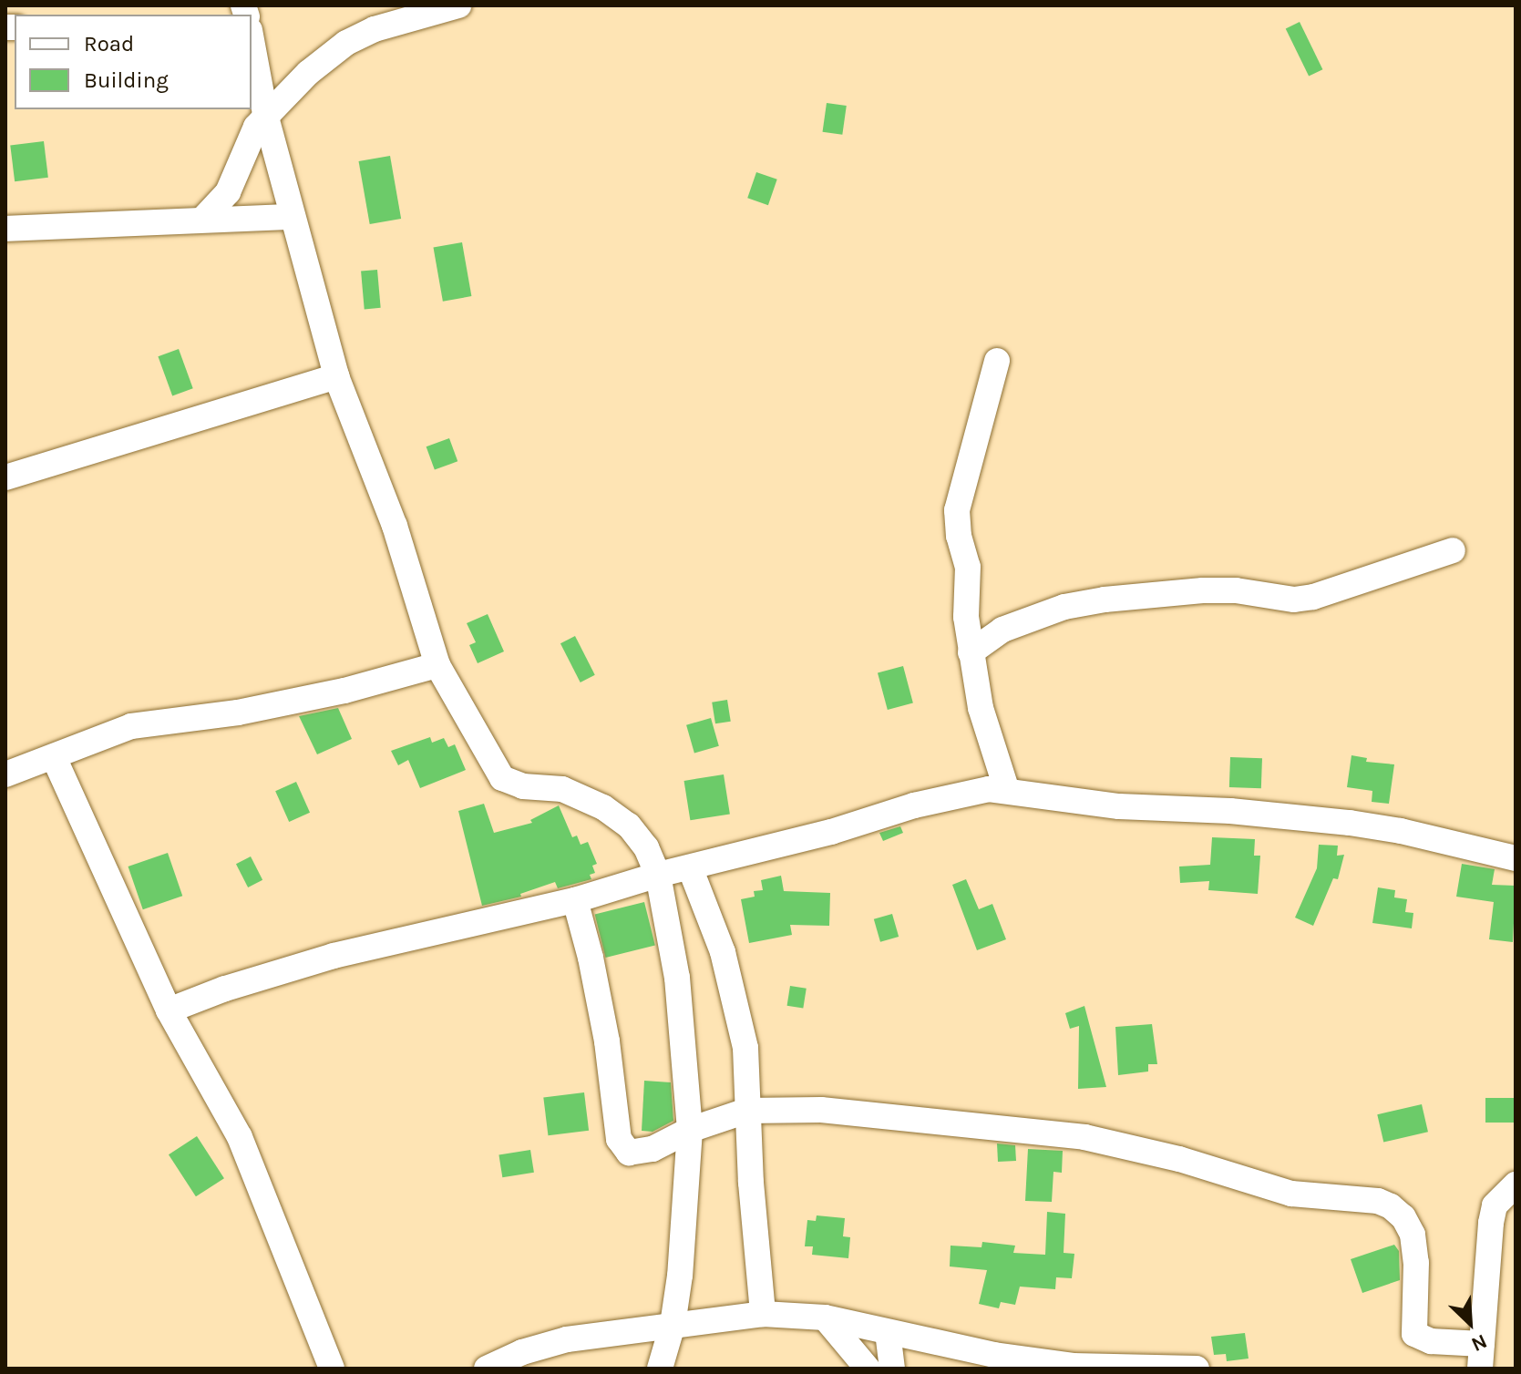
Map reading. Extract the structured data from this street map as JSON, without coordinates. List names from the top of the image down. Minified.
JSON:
{"legend":["Road","Building"],"north":"bottom right"}
